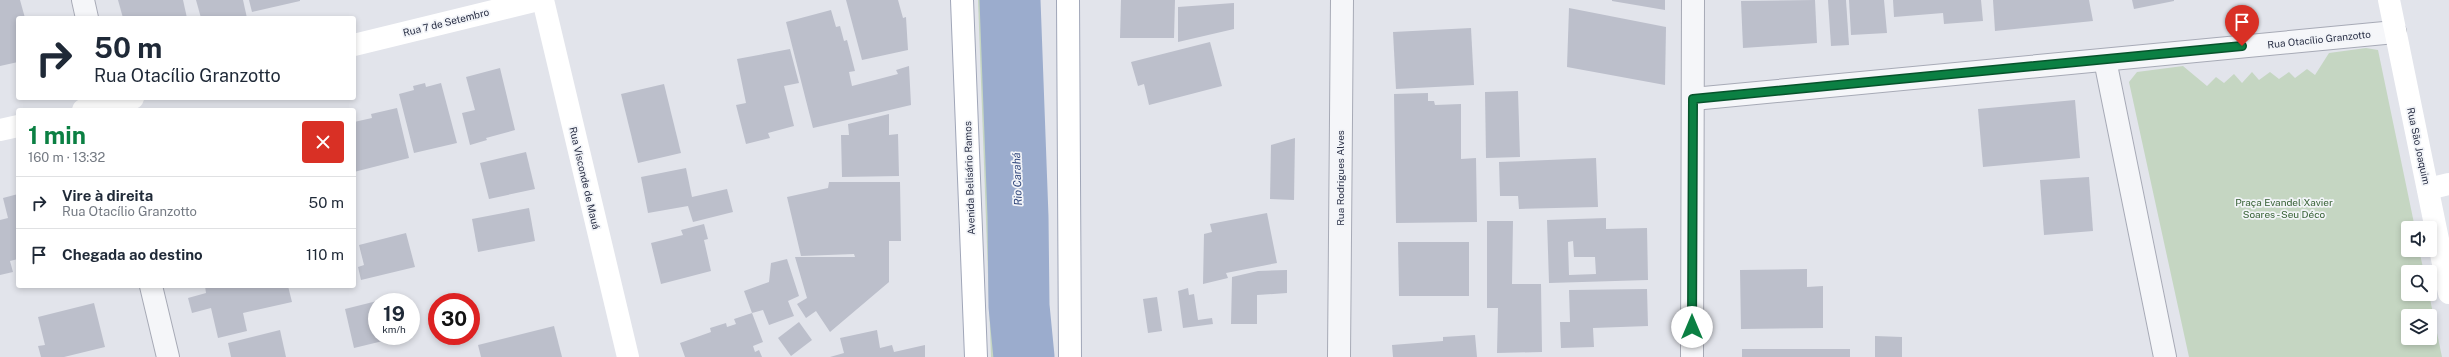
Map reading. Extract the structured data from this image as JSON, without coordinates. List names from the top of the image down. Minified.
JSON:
{"streets":{"street":["Rua 7 de Setembro","Rua Otacílio Granzotto","Rua São Joaquim","Rua Visconde de Mauá","Avenida Belisário Ramos","Rua Rodrigues Alves"]},"crossings":[["Rua Otacílio Granzotto","Rua São Joaquim"]],"water":["Rio Carahá"],"parks":["Praça Evandel Xavier Soares - Seu Déco"],"page":{"turn":["50 m","Rua Otacílio Granzotto"],"heading":["1 min","160 m · 13:32"],"list":[{"name":"Vire à direita","note":"Rua Otacílio Granzotto","value":"50 m"},{"name":"Chegada ao destino","value":"110 m"}],"speed":"19 km/h","limit":"30"}}
